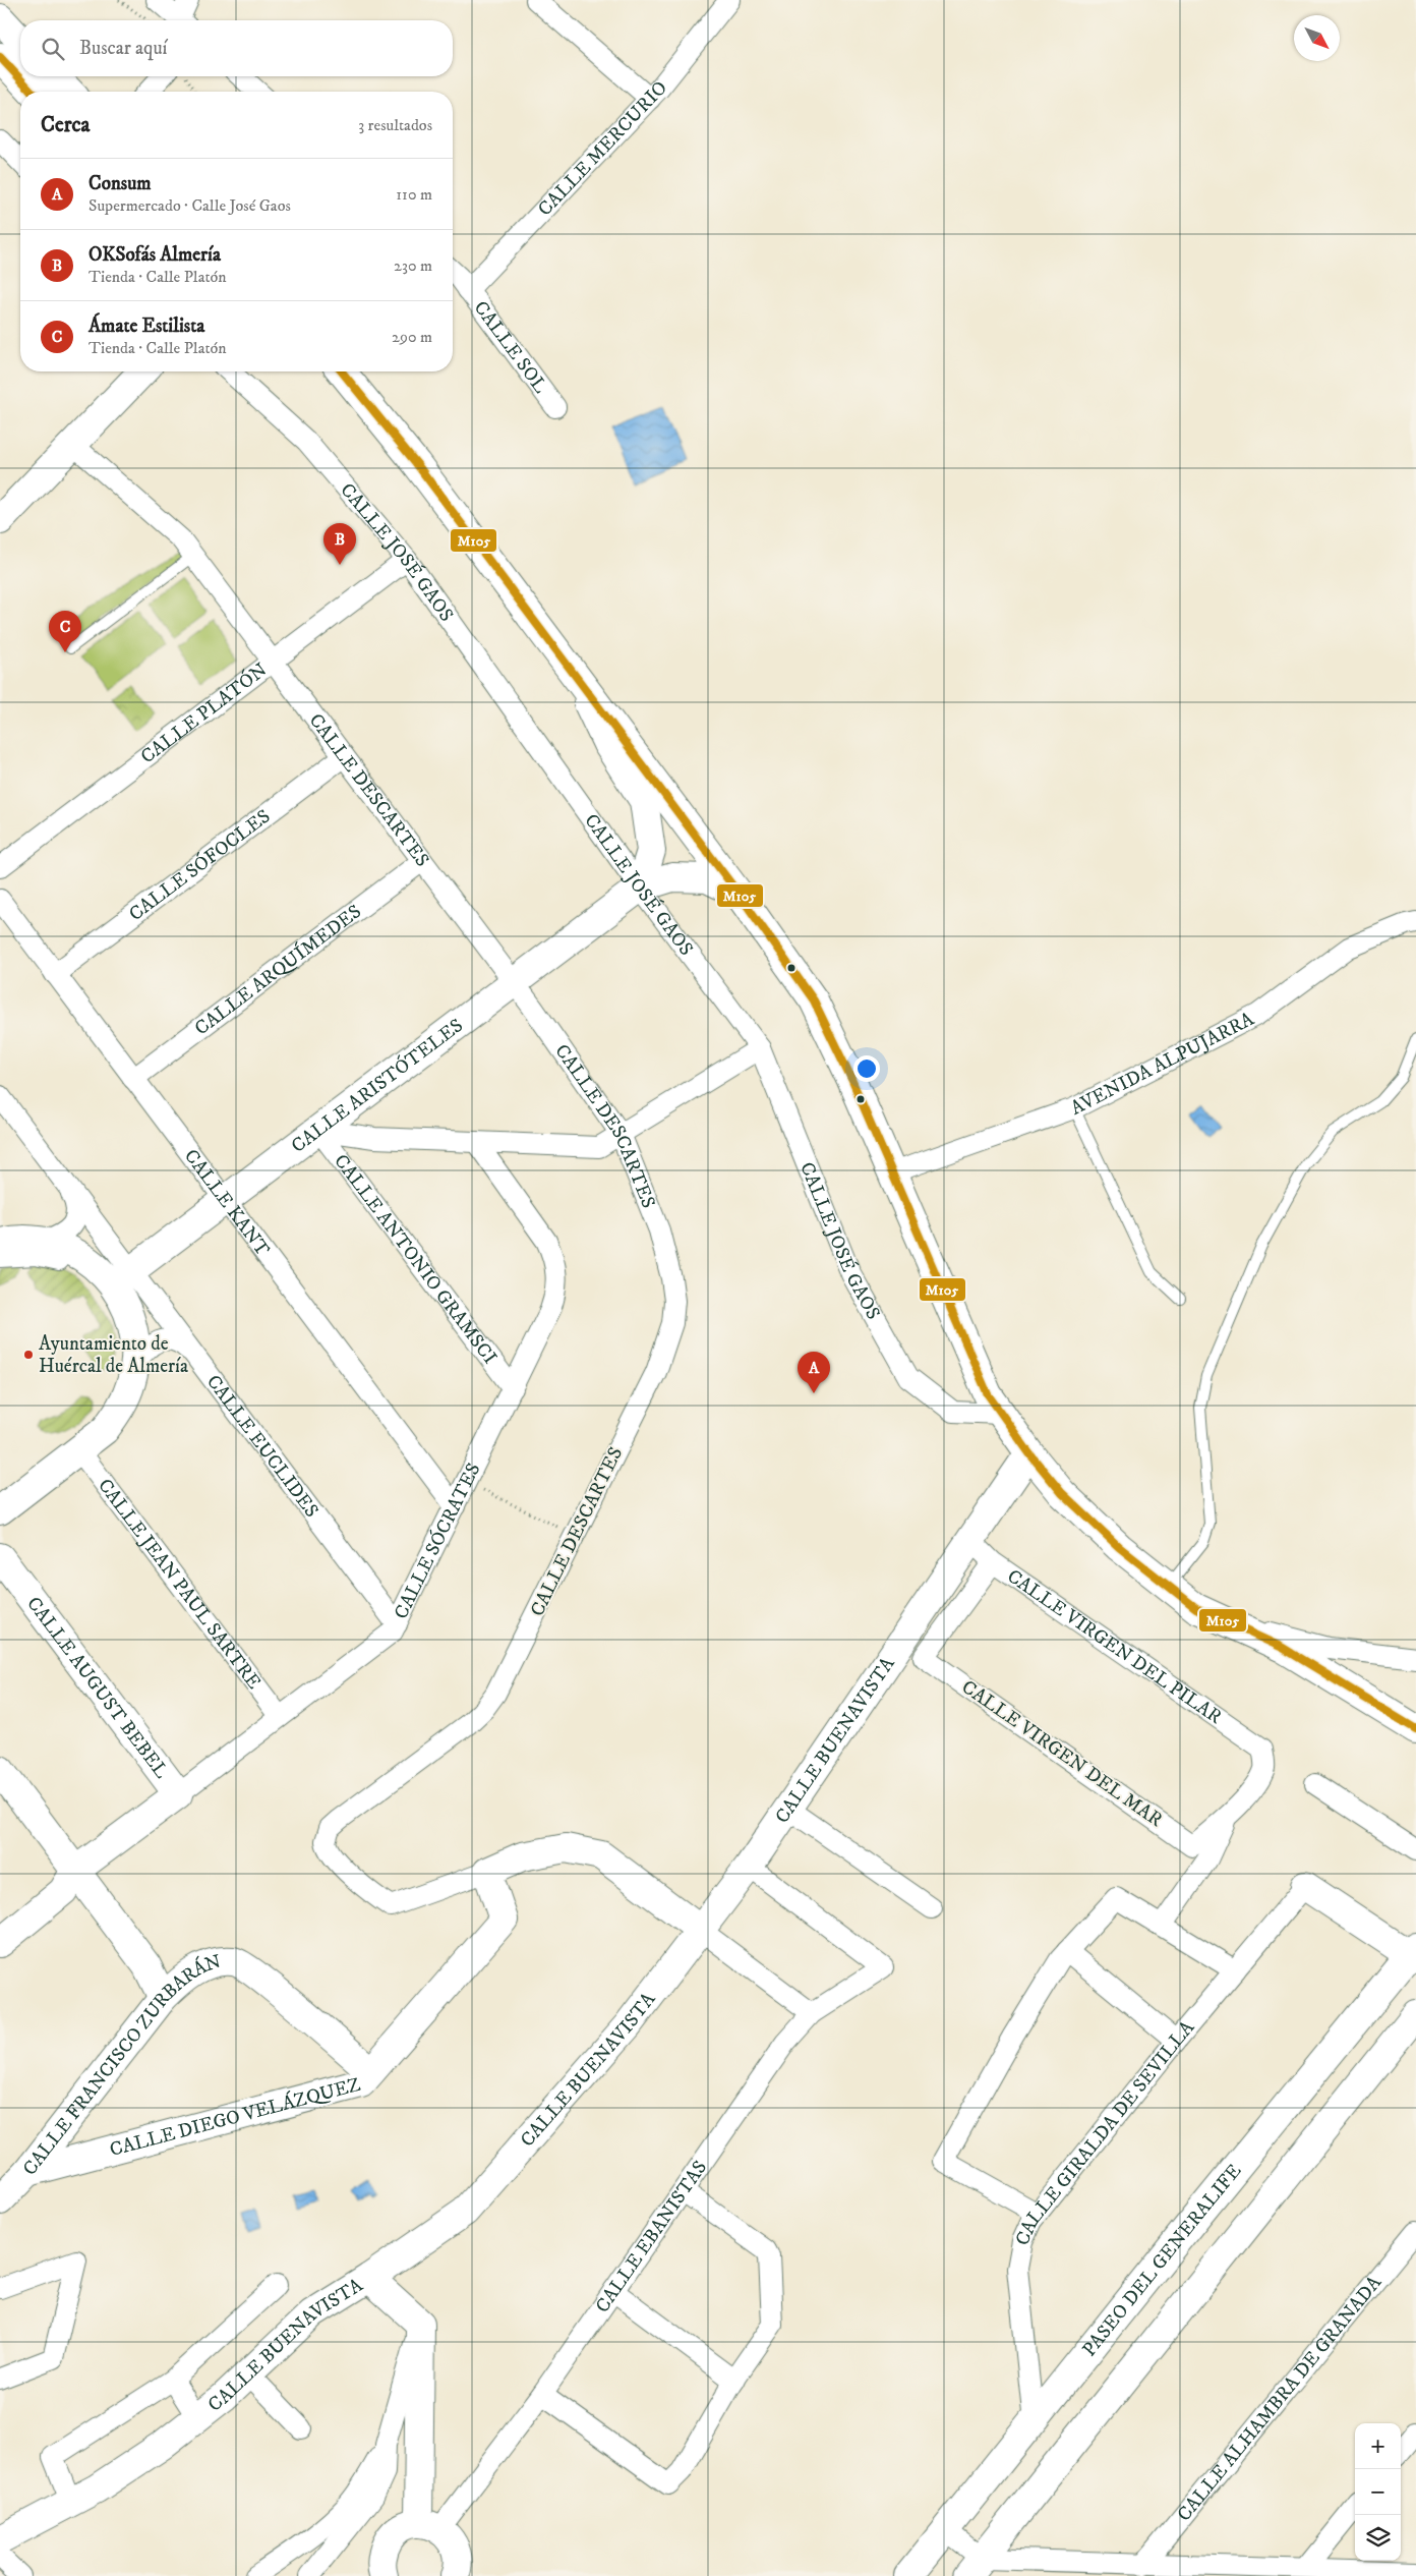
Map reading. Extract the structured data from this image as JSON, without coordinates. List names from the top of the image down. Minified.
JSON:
{"streets":{"main road":["CALLE ARISTÓTELES","CALLE SÓCRATES","CALLE AUGUST BEBEL","CALLE BUENAVISTA","CALLE FRANCISCO ZURBARÁN","CALLE DIEGO VELÁZQUEZ","PASEO DEL GENERALIFE"],"street":["CALLE MERCURIO","CALLE SOL","CALLE JOSÉ GAOS","CALLE PLATÓN","CALLE DESCARTES","CALLE SÓFOCLES","CALLE ARQUÍMEDES","AVENIDA ALPUJARRA","CALLE KANT","CALLE ANTONIO GRAMSCI","CALLE EUCLIDES","CALLE JEAN PAUL SARTRE","CALLE VIRGEN DEL PILAR","CALLE VIRGEN DEL MAR","CALLE GIRALDA DE SEVILLA","CALLE EBANISTAS","CALLE ALHAMBRA DE GRANADA"]},"crossings":[["CALLE MERCURIO","CALLE SOL"],["CALLE JOSÉ GAOS","CALLE PLATÓN"],["CALLE JOSÉ GAOS","CALLE ARISTÓTELES"],["CALLE PLATÓN","CALLE DESCARTES"],["CALLE DESCARTES","CALLE SÓFOCLES"],["CALLE DESCARTES","CALLE ARQUÍMEDES"],["CALLE DESCARTES","CALLE ARISTÓTELES"],["CALLE DESCARTES","CALLE DIEGO VELÁZQUEZ"],["CALLE SÓFOCLES","CALLE KANT"],["CALLE ARQUÍMEDES","CALLE KANT"],["CALLE ARISTÓTELES","CALLE KANT"],["CALLE ARISTÓTELES","CALLE ANTONIO GRAMSCI"],["CALLE ARISTÓTELES","CALLE EUCLIDES"],["CALLE KANT","CALLE SÓCRATES"],["CALLE ANTONIO GRAMSCI","CALLE SÓCRATES"],["CALLE EUCLIDES","CALLE SÓCRATES"],["CALLE SÓCRATES","CALLE JEAN PAUL SARTRE"],["CALLE SÓCRATES","CALLE AUGUST BEBEL"],["CALLE VIRGEN DEL PILAR","CALLE BUENAVISTA"],["CALLE VIRGEN DEL PILAR","CALLE VIRGEN DEL MAR"],["CALLE BUENAVISTA","CALLE EBANISTAS"],["CALLE FRANCISCO ZURBARÁN","CALLE DIEGO VELÁZQUEZ"],["CALLE GIRALDA DE SEVILLA","PASEO DEL GENERALIFE"]],"places":["Ayuntamiento de Huércal de Almería"],"lines":["transit line M105"],"north":"bottom right","page":{"search":"Buscar aquí","heading":["Cerca","3 resultados"],"list":[{"mark":"A","name":"Consum","note":"Supermercado · Calle José Gaos","value":"110 m"},{"mark":"B","name":"OKSofás Almería","note":"Tienda · Calle Platón","value":"230 m"},{"mark":"C","name":"Ámate Estilista","note":"Tienda · Calle Platón","value":"290 m"}],"pins":["B","C","A"],"map_buttons":["+","−"]}}
